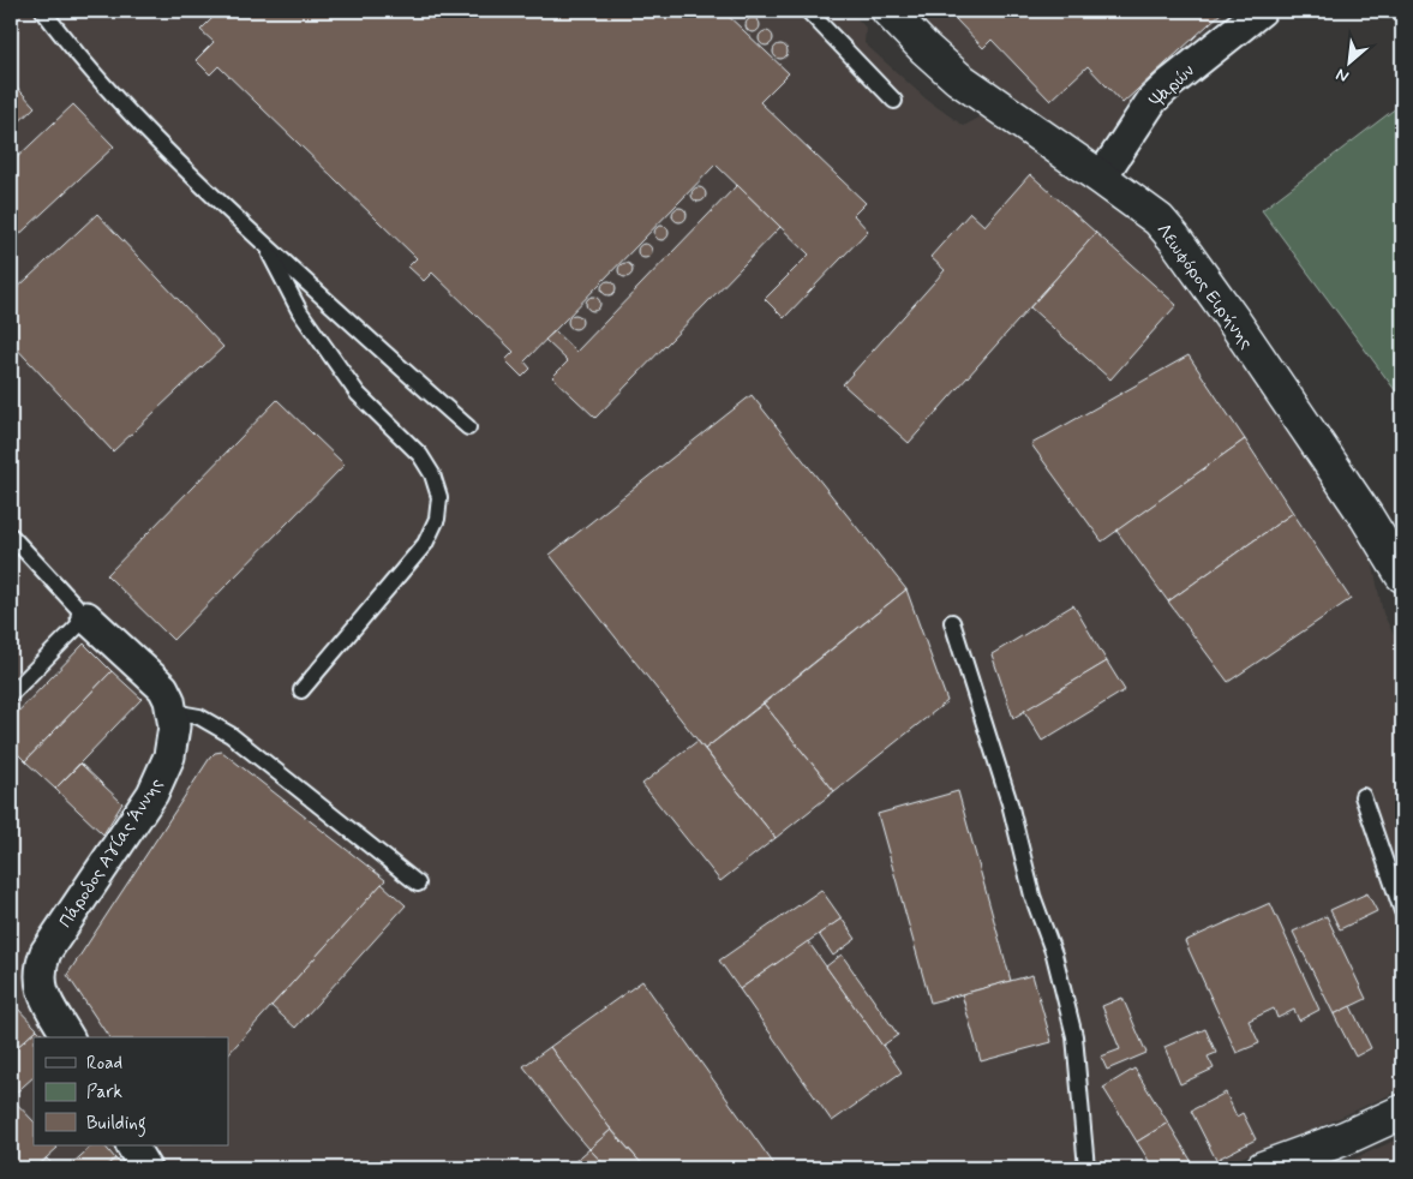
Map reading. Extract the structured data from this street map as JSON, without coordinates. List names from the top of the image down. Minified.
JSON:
{"streets":{"street":["Ψαρών","Λεωφόρος Ειρήνης","Πάροδος Αγίας Άννης"]},"crossings":[["Ψαρών","Λεωφόρος Ειρήνης"]],"legend":["Road","Park","Building"],"north":"bottom left"}
